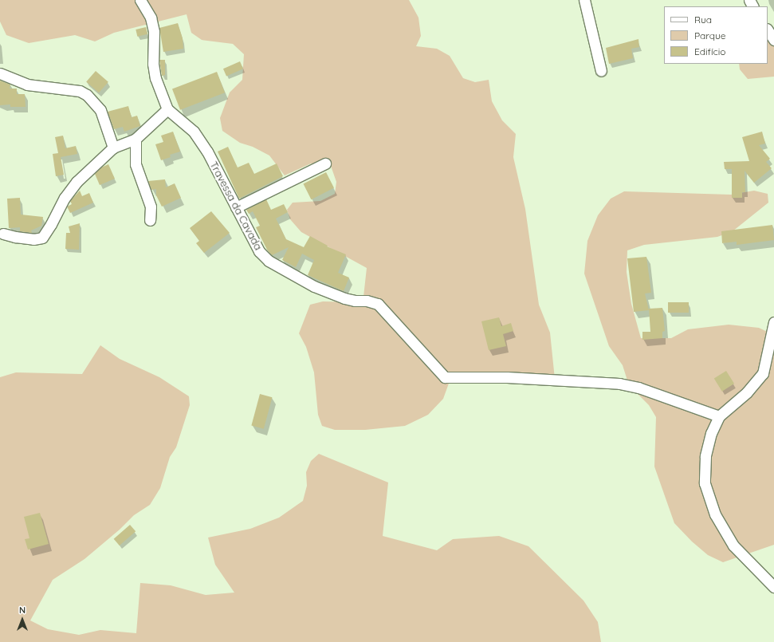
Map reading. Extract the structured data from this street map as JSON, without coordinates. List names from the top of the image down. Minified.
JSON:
{"streets":{"street":["Travessa da Cavada"]},"legend":["Rua","Parque","Edifício"],"north":"top"}
